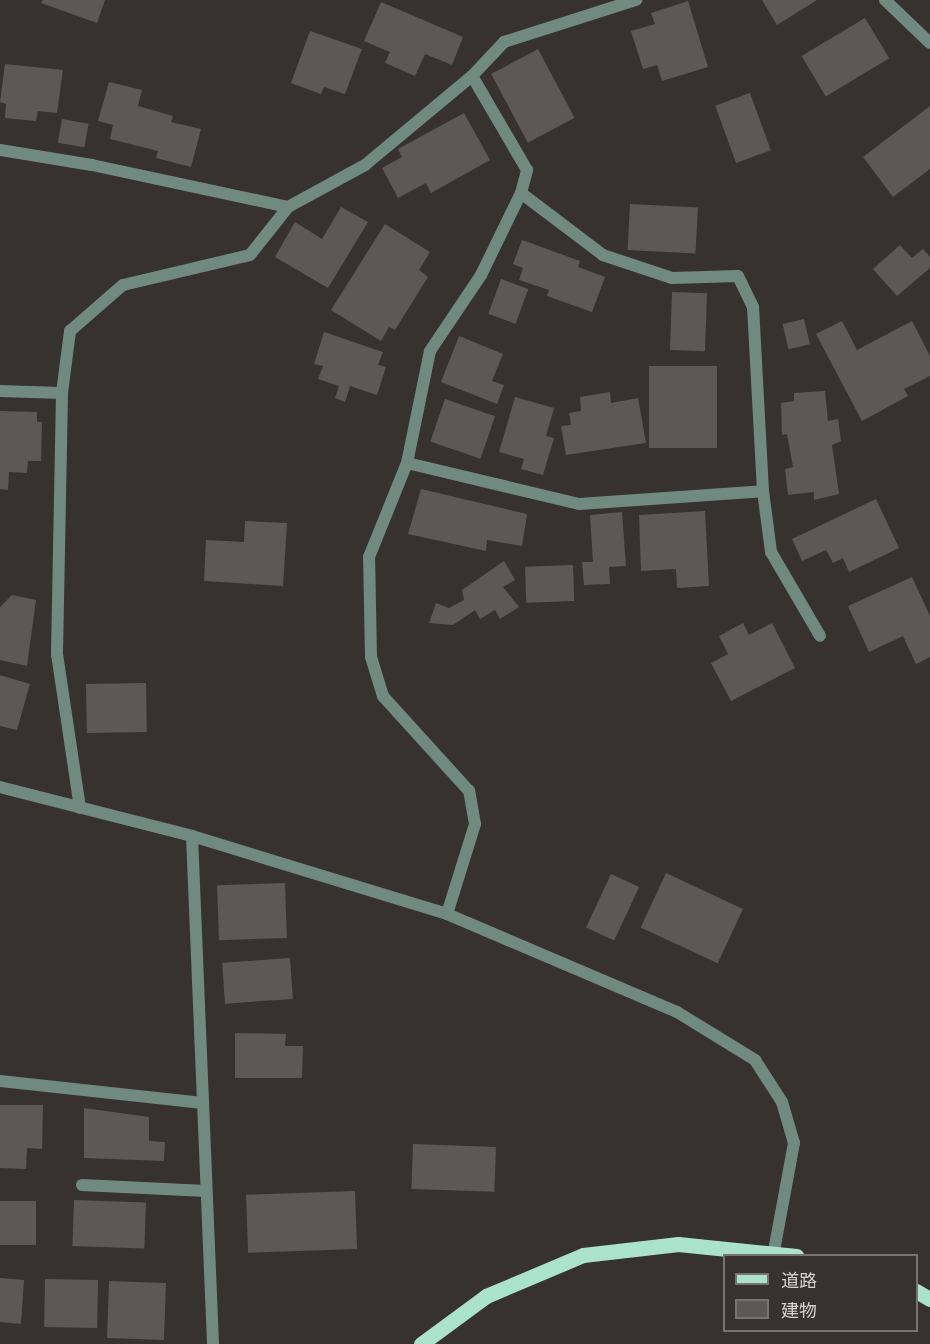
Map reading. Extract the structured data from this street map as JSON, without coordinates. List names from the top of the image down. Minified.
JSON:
{"legend":["道路","建物"]}
